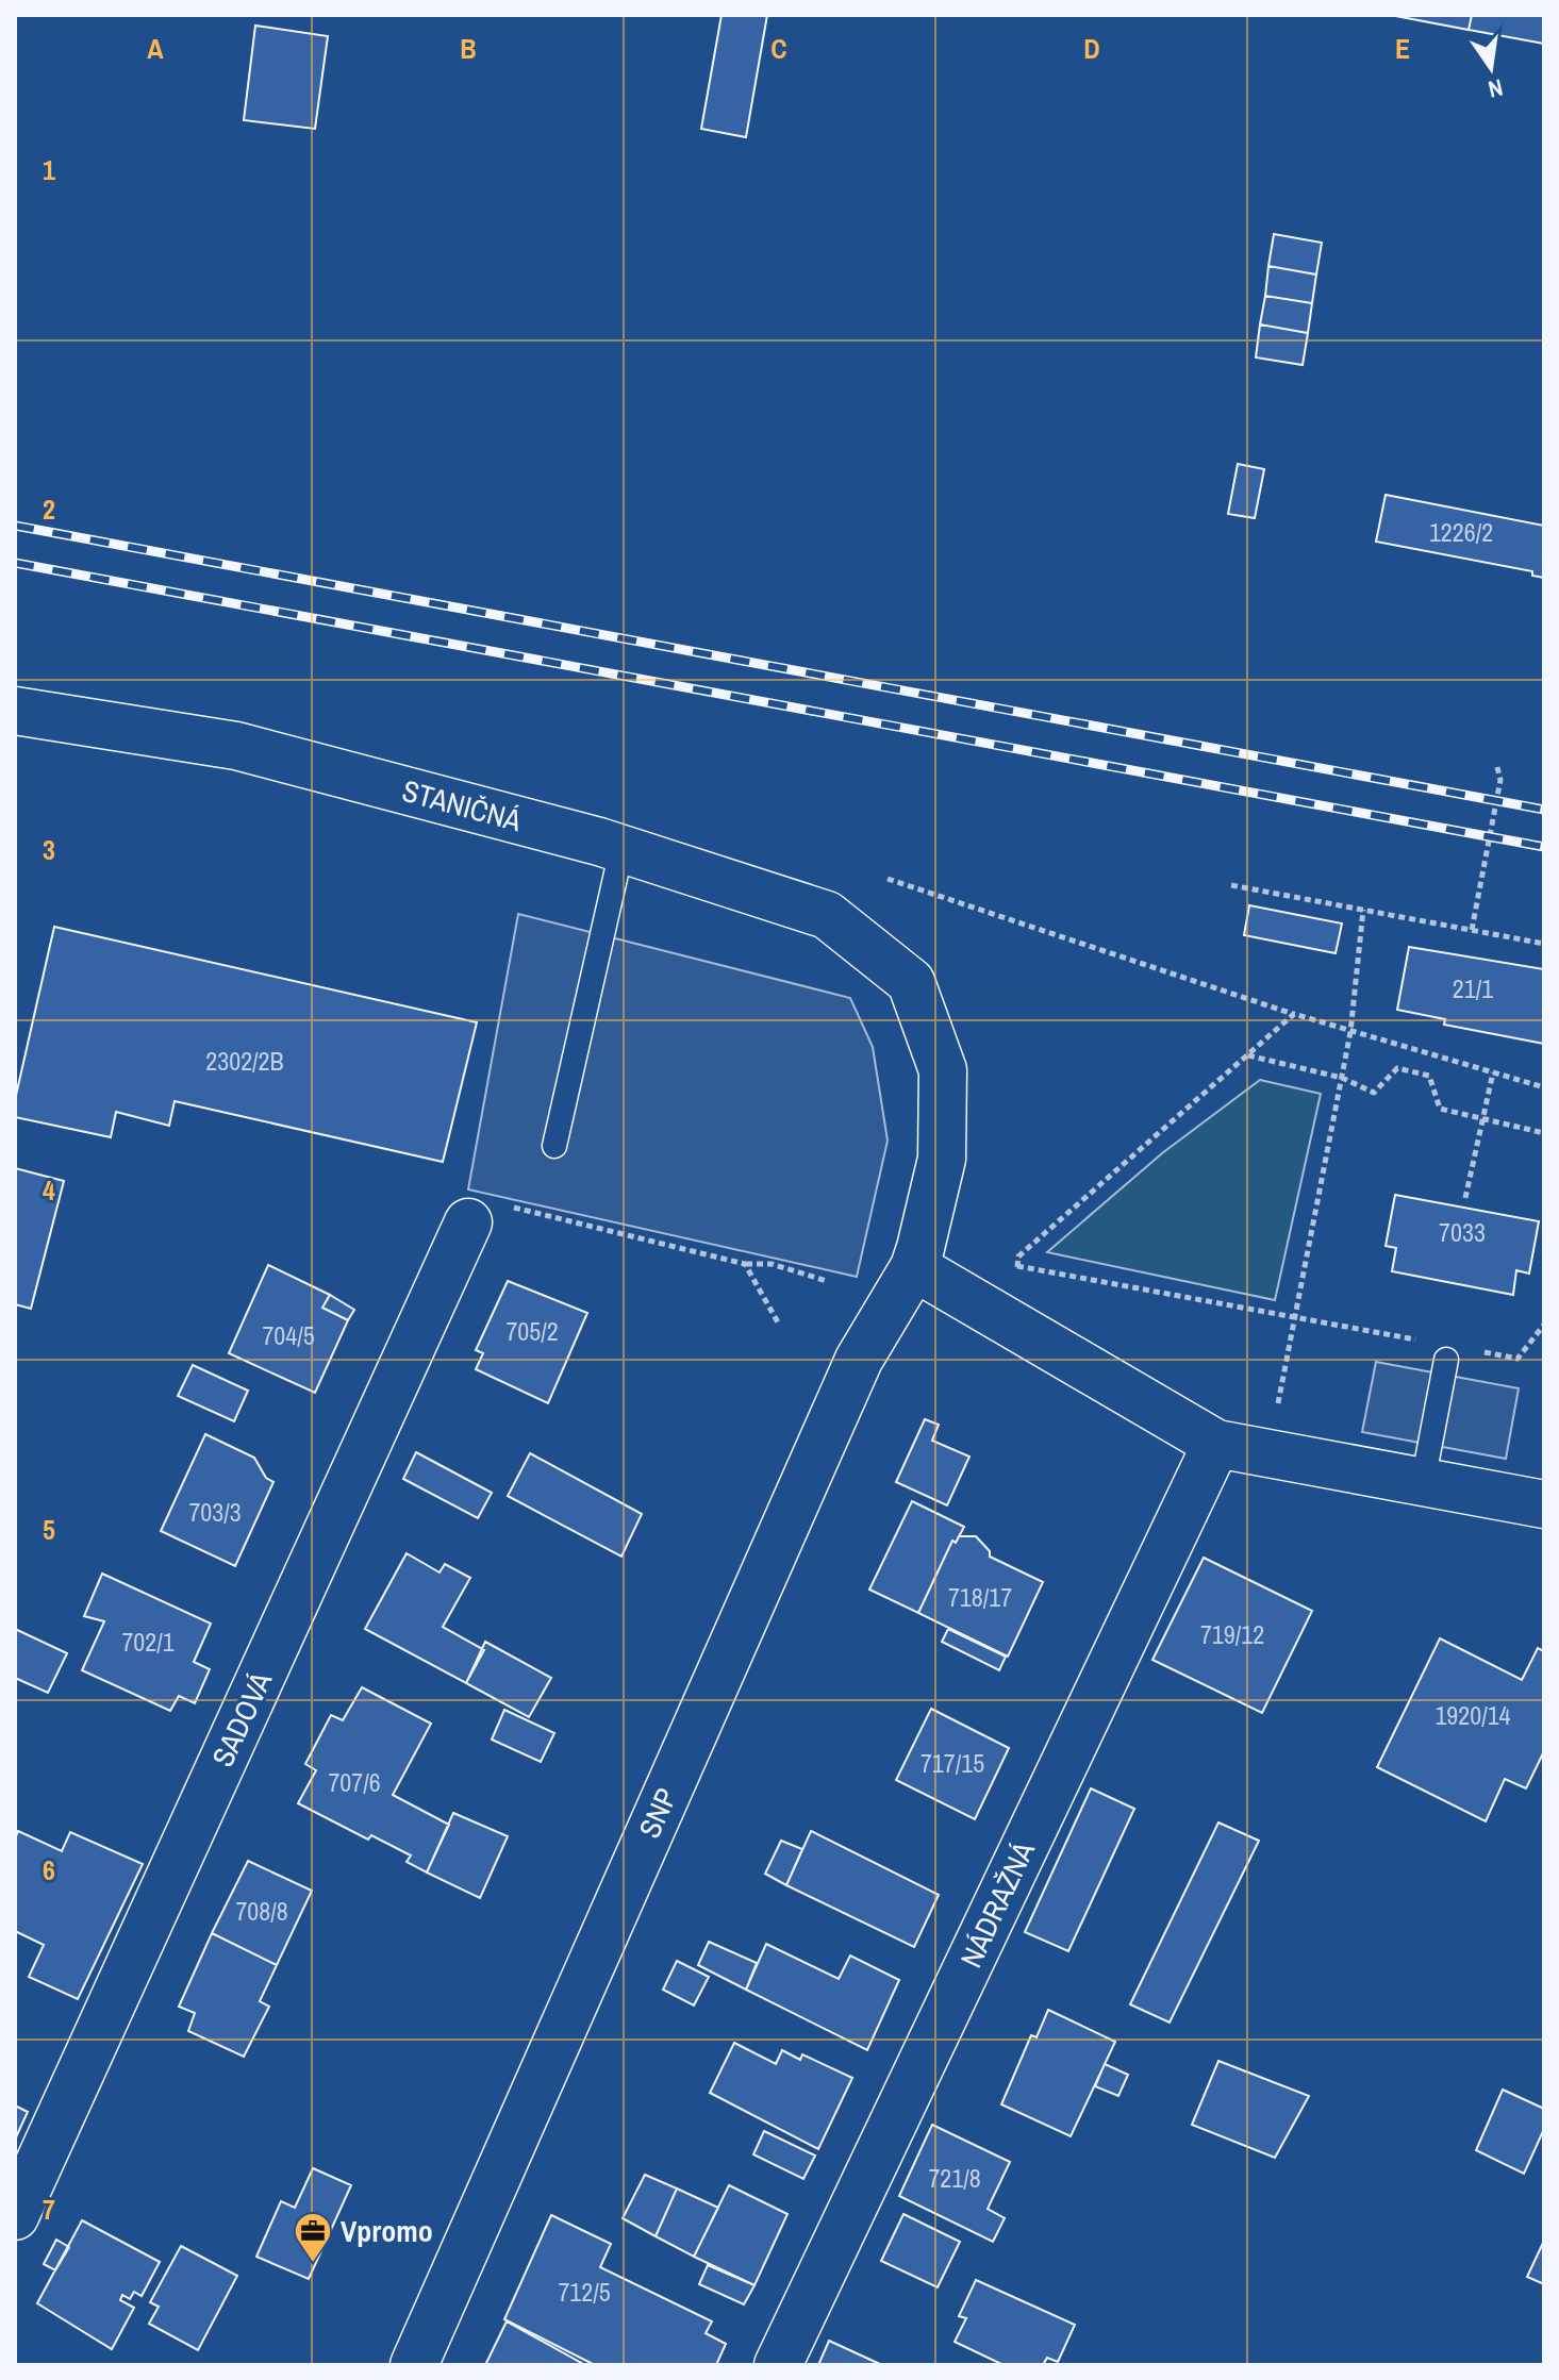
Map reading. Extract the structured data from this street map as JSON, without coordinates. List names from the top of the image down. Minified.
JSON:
{"streets":{"street":["STANIČNÁ","SADOVÁ","SNP","NÁDRAŽNÁ"]},"crossings":[["STANIČNÁ","SNP"]],"places":{"office":["Vpromo"]},"house_numbers":["1226/2","21/1","2302/2B","7033","705/2","704/5","703/3","718/17","719/12","702/1","1920/14","717/15","707/6","708/8","721/8","712/5"],"north":"bottom","grid":{"columns":["A","B","C","D","E"],"rows":["1","2","3","4","5","6","7"]}}
